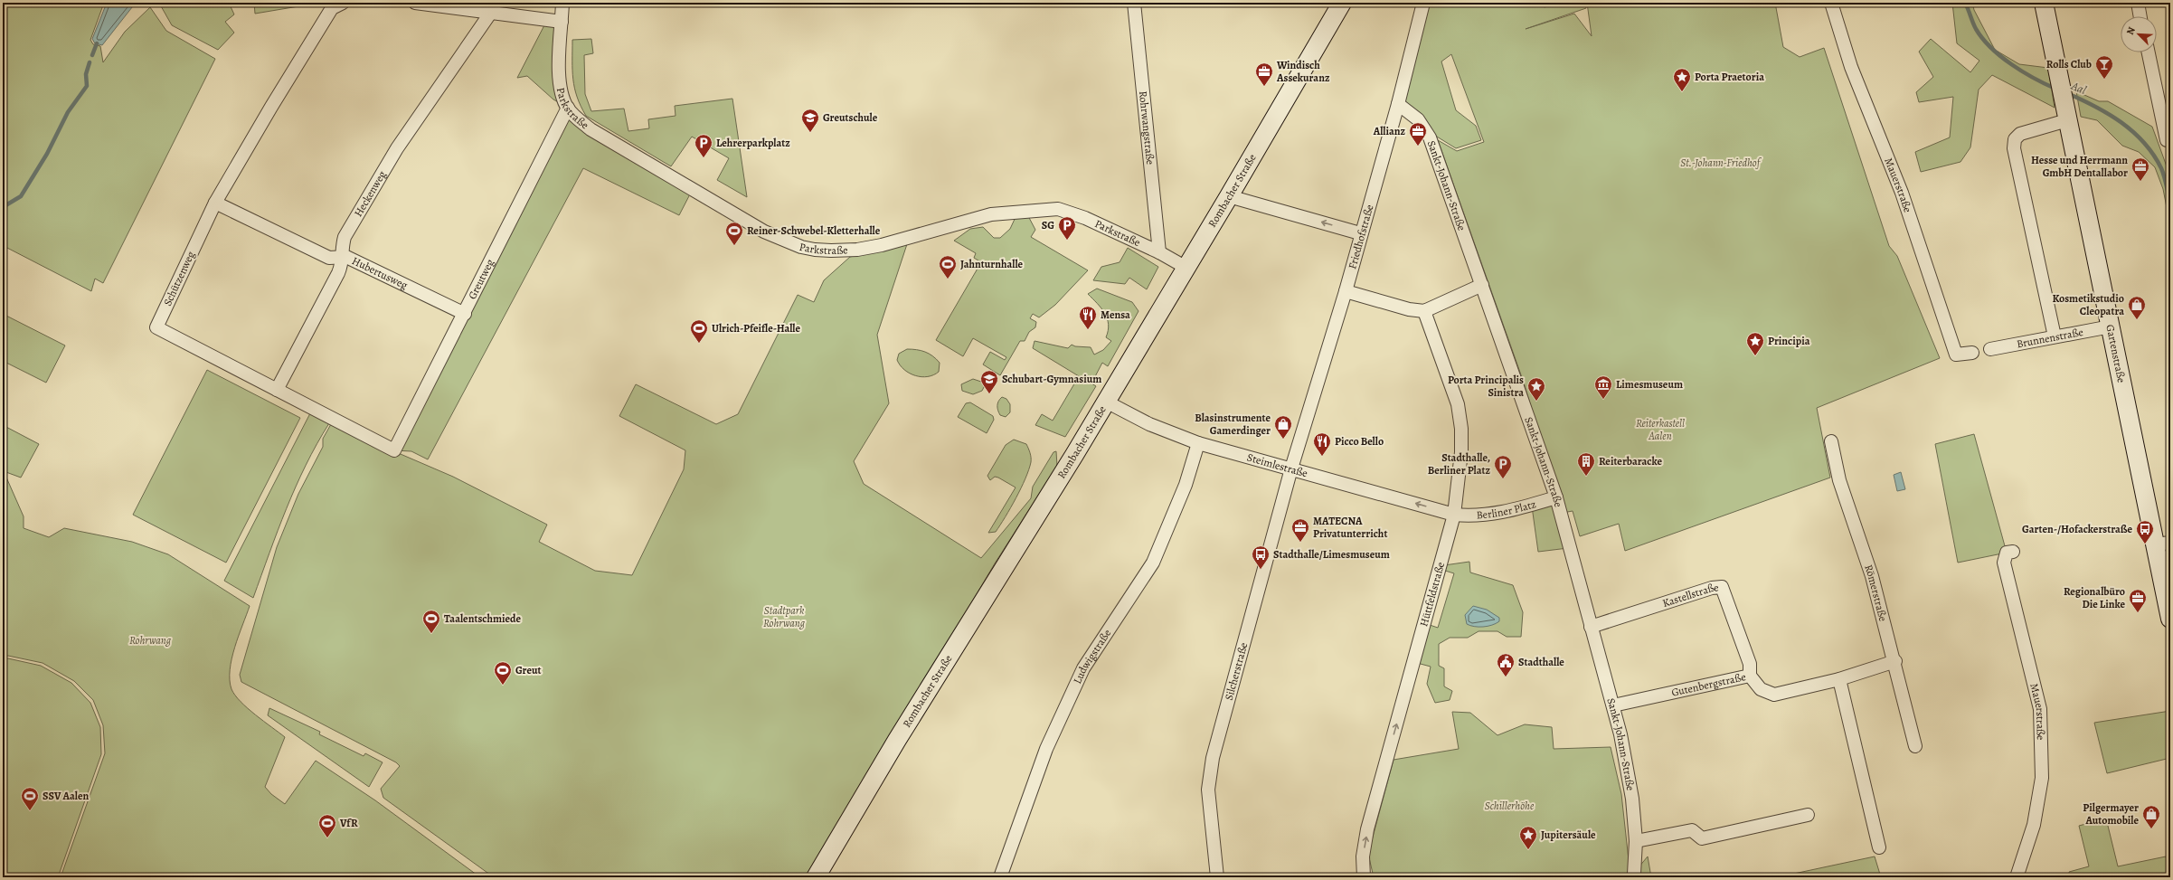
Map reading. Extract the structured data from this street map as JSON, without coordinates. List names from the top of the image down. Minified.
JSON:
{"streets":{"main road":["Rombacher Straße","Gartenstraße"],"street":["Parkstraße","Rohrwangstraße","Sankt-Johann-Straße","Mauerstraße","Heckenweg","Friedhofstraße","Hubertusweg","Schützenweg","Greutweg","Brunnenstraße","Steimlestraße","Berliner Platz","Römerstraße","Hüttfeldstraße","Kastellstraße","Ludwigstraße","Silcherstraße","Gutenbergstraße"]},"crossings":[["Parkstraße","Rohrwangstraße"],["Parkstraße","Rombacher Straße"],["Parkstraße","Greutweg"],["Sankt-Johann-Straße","Friedhofstraße"],["Sankt-Johann-Straße","Berliner Platz"],["Sankt-Johann-Straße","Kastellstraße"],["Sankt-Johann-Straße","Gutenbergstraße"],["Rombacher Straße","Steimlestraße"],["Heckenweg","Hubertusweg"],["Heckenweg","Schützenweg"],["Friedhofstraße","Steimlestraße"],["Friedhofstraße","Silcherstraße"],["Hubertusweg","Schützenweg"],["Hubertusweg","Greutweg"],["Schützenweg","Greutweg"],["Brunnenstraße","Gartenstraße"],["Steimlestraße","Berliner Platz"],["Steimlestraße","Hüttfeldstraße"],["Steimlestraße","Ludwigstraße"],["Steimlestraße","Silcherstraße"],["Berliner Platz","Hüttfeldstraße"],["Römerstraße","Gutenbergstraße"],["Kastellstraße","Gutenbergstraße"]],"one_way":["Steimlestraße","Hüttfeldstraße"],"water":["Aal"],"parks":["St.-Johann-Friedhof","Reiterkastell Aalen","Stadtpark Rohrwang","Rohrwang","Schillerhöhe"],"places":{"bar":["Rolls Club"],"office":["Windisch Assekuranz","Allianz","Hesse und Herrmann GmbH Dentallabor","MATECNA Privatunterricht","Regionalbüro Die Linke"],"place":["Porta Praetoria","Principia","Porta Principalis Sinistra","Jupitersäule"],"school or university":["Greutschule","Schubart-Gymnasium"],"parking":["Lehrerparkplatz","SG","Stadthalle, Berliner Platz"],"sports":["Reiner-Schwebel-Kletterhalle","Jahnturnhalle","Ulrich-Pfeifle-Halle","Taalentschmiede","Greut","SSV Aalen","VfR"],"shop":["Kosmetikstudio Cleopatra","Blasinstrumente Gamerdinger","Pilgermayer Automobile"],"restaurant":["Mensa","Picco Bello"],"museum":["Limesmuseum"],"building":["Reiterbaracke"],"bus stop":["Garten-/Hofackerstraße","Stadthalle/Limesmuseum"],"public building":["Stadthalle"]},"north":"top left"}
